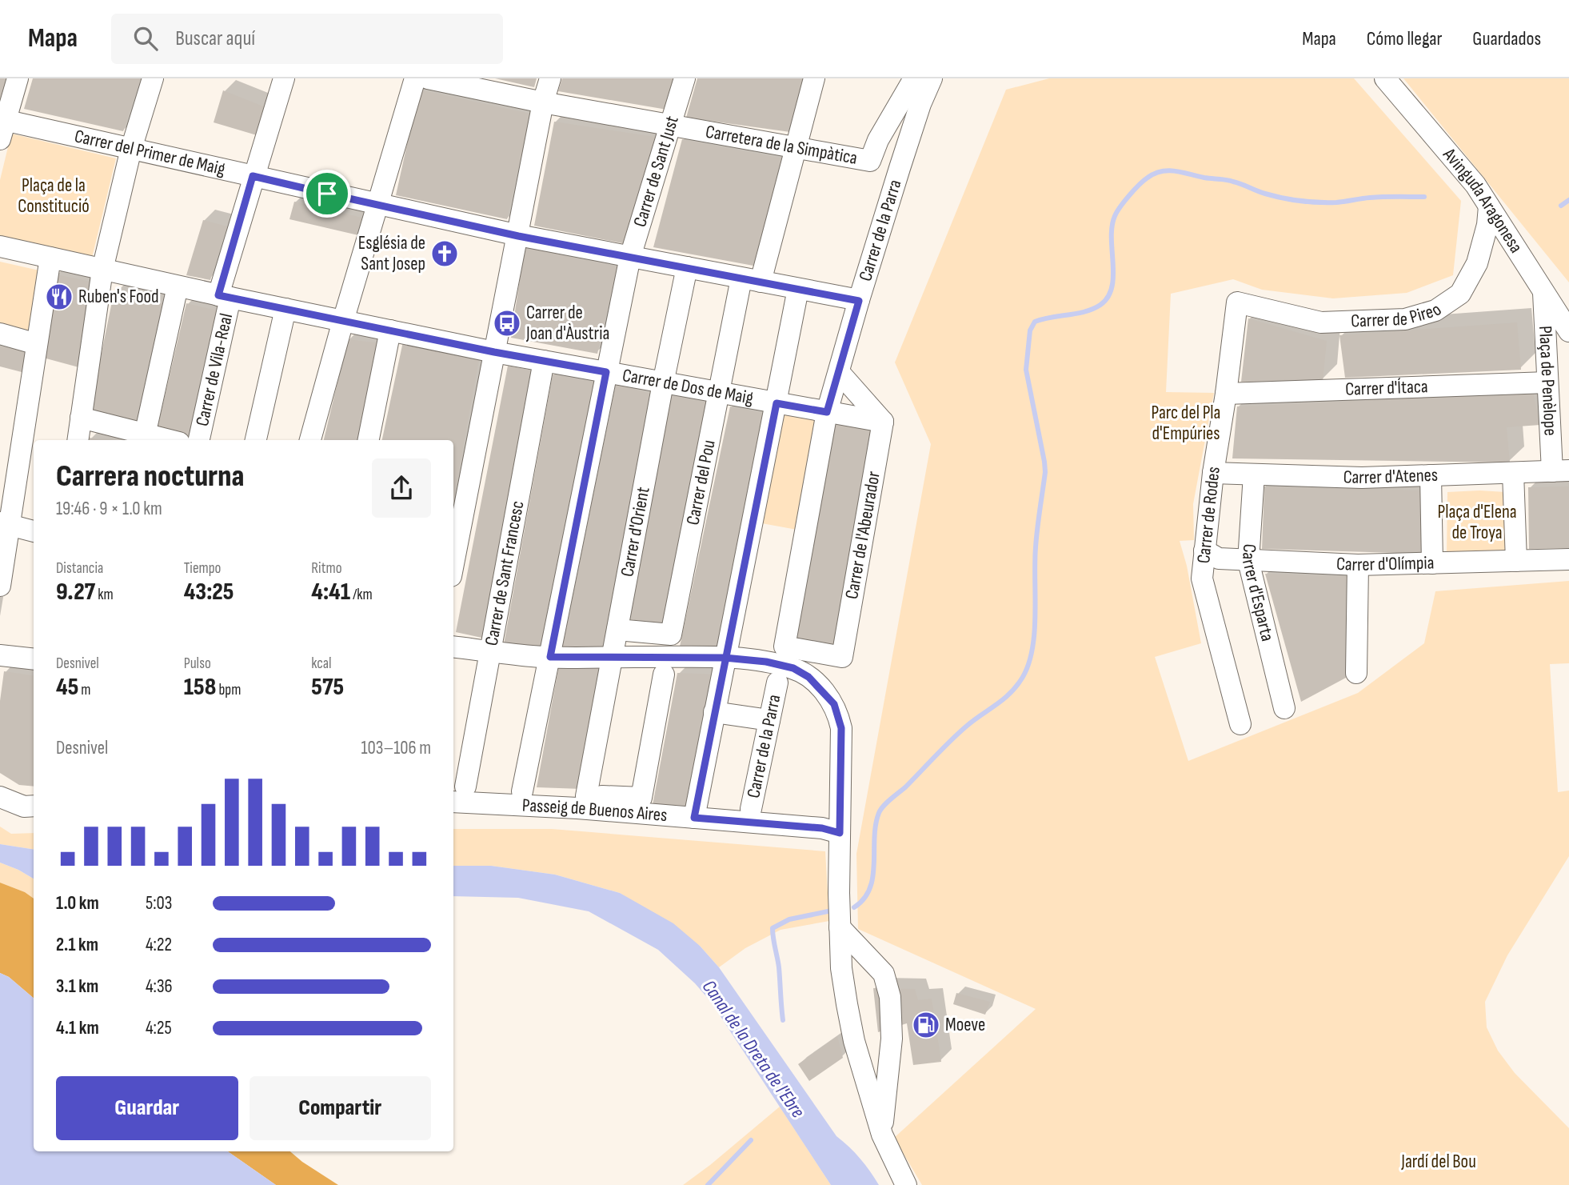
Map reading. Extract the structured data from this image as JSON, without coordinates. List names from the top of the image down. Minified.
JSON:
{"streets":{"street":["Carretera de la Simpàtica","Carrer del Primer de Maig","Carrer de Sant Just","Avinguda Aragonesa","Carrer de la Parra","Carrer de Pireo","Carrer de Vila-Real","Plaça de Penèlope","Carrer de Dos de Maig","Carrer d'Ítaca","Carrer d'Atenes","Carrer del Pou","Carrer de Rodes","Carrer d'Orient","Carrer de l'Abeurador","Carrer d'Olímpia","Carrer de Sant Francesc","Carrer d'Esparta","Passeig de Buenos Aires"]},"crossings":[["Carretera de la Simpàtica","Carrer de Sant Just"],["Carretera de la Simpàtica","Carrer de la Parra"],["Carretera de la Simpàtica","Carrer del Pou"],["Carrer del Primer de Maig","Carrer de Sant Just"],["Carrer del Primer de Maig","Carrer de la Parra"],["Carrer del Primer de Maig","Carrer de Vila-Real"],["Carrer del Primer de Maig","Carrer del Pou"],["Carrer del Primer de Maig","Carrer d'Orient"],["Carrer de Sant Just","Carrer de Dos de Maig"],["Avinguda Aragonesa","Carrer de Pireo"],["Avinguda Aragonesa","Plaça de Penèlope"],["Carrer de la Parra","Carrer de Dos de Maig"],["Carrer de la Parra","Carrer de l'Abeurador"],["Carrer de Pireo","Carrer de Rodes"],["Carrer de Vila-Real","Carrer de Dos de Maig"],["Plaça de Penèlope","Carrer d'Ítaca"],["Plaça de Penèlope","Carrer d'Atenes"],["Carrer de Dos de Maig","Carrer del Pou"],["Carrer de Dos de Maig","Carrer d'Orient"],["Carrer de Dos de Maig","Carrer de l'Abeurador"],["Carrer de Dos de Maig","Carrer de Sant Francesc"],["Carrer d'Ítaca","Carrer de Rodes"],["Carrer d'Atenes","Carrer de Rodes"],["Carrer d'Atenes","Carrer d'Esparta"],["Carrer del Pou","Carrer d'Orient"],["Carrer de Rodes","Carrer d'Olímpia"],["Carrer d'Orient","Passeig de Buenos Aires"],["Carrer d'Olímpia","Carrer d'Esparta"]],"water":["Canal de la Dreta de l'Ebre"],"parks":["Plaça de la Constitució","Parc del Pla d'Empúries","Plaça d'Elena de Troya","Jardí del Bou"],"places":{"church":["Església de Sant Josep"],"restaurant":["Ruben's Food"],"bus stop":["Carrer de Joan d'Àustria"],"fuel station":["Moeve"]},"page":{"header":"Mapa","search":"Buscar aquí","nav":["Mapa","Cómo llegar","Guardados"],"heading":["Carrera nocturna","19:46 · 9 × 1.0 km"],"stats":[["Distancia","9.27 km"],["Tiempo","43:25"],["Ritmo","4:41 /km"],["Desnivel","45 m"],["Pulso","158 bpm"],["kcal","575"]],"chart":["Desnivel","103–106 m"],"list":[{"name":"1.0 km","note":"5:03"},{"name":"2.1 km","note":"4:22"},{"name":"3.1 km","note":"4:36"},{"name":"4.1 km","note":"4:25"}],"buttons":["Guardar","Compartir"]}}
